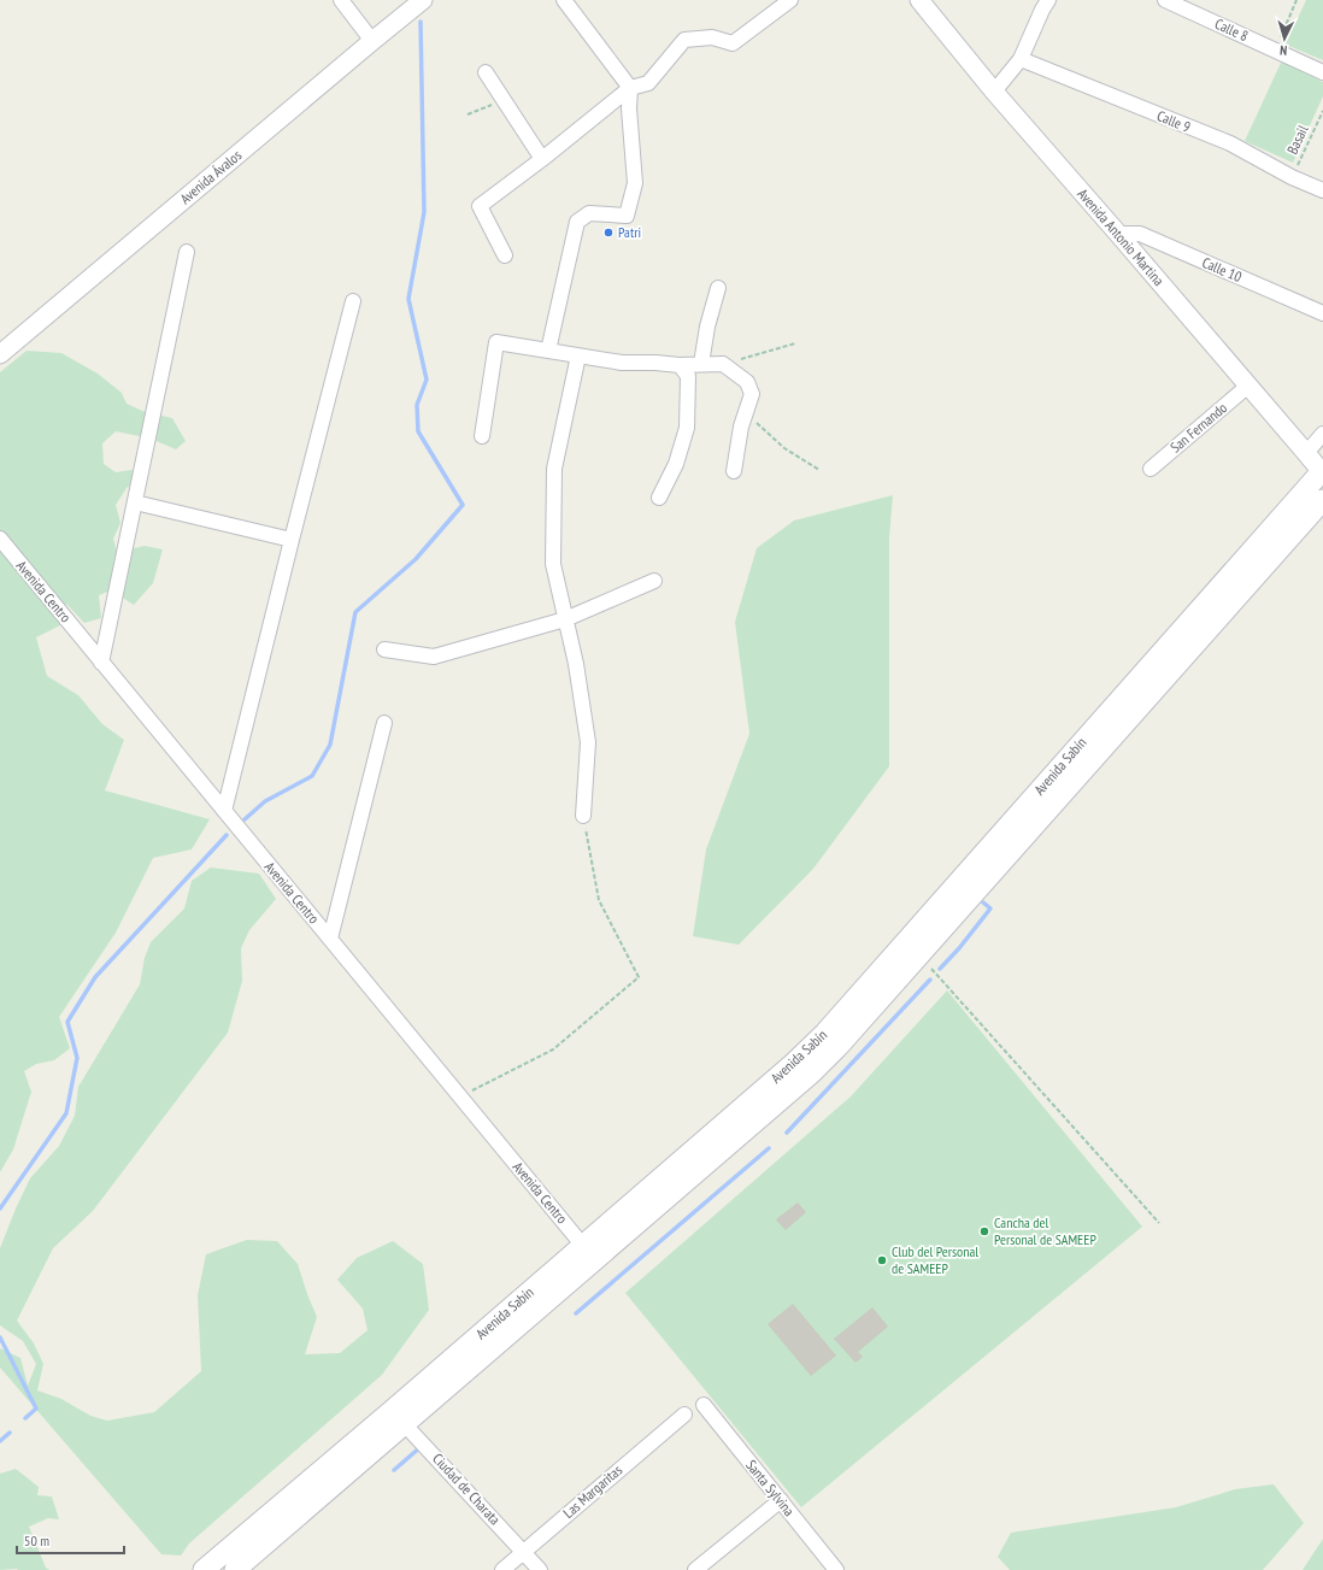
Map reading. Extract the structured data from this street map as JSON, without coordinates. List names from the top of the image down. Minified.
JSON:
{"streets":{"main road":["Avenida Sabín"],"street":["Calle 8","Calle 9","Avenida Ávalos","Avenida Antonio Martina","Calle 10","San Fernando","Avenida Centro","Santa Sylvina","Ciudad de Charata","Las Margaritas"],"path":["Basail"]},"crossings":[["Calle 9","Basail"],["Avenida Antonio Martina","Calle 10"],["Avenida Antonio Martina","San Fernando"],["Avenida Antonio Martina","Avenida Sabín"],["Avenida Centro","Avenida Sabín"],["Avenida Sabín","Ciudad de Charata"],["Ciudad de Charata","Las Margaritas"]],"places":["Patri","Cancha del Personal de SAMEEP","Club del Personal de SAMEEP"],"scale_bar":"50 m","north":"bottom"}
